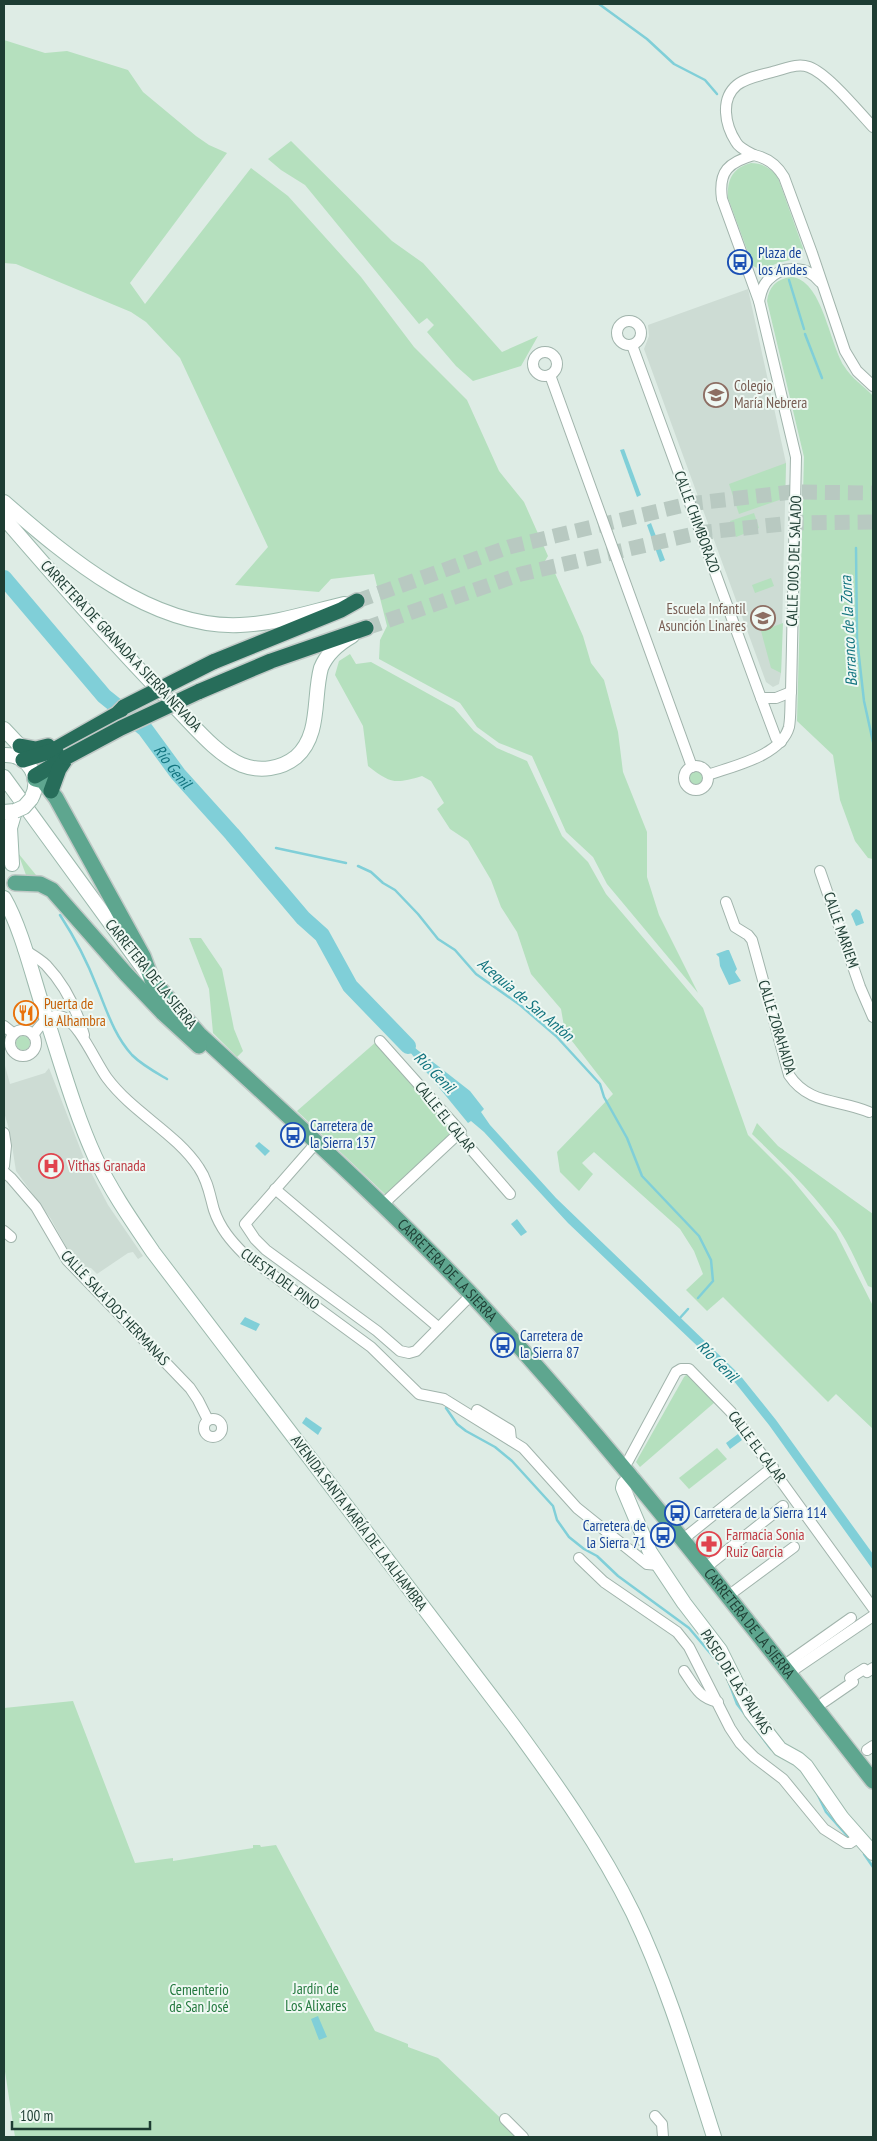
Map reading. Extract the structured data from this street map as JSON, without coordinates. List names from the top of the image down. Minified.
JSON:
{"streets":{"main road":["CARRETERA DE LA SIERRA"],"street":["CALLE CHIMBORAZO","CALLE OJOS DEL SALADO","CARRETERA DE GRANADA A SIERRA NEVADA","CALLE MARIEM","CALLE ZORAHAIDA","CALLE EL CALAR","CUESTA DEL PINO","CALLE SALA DOS HERMANAS","AVENIDA SANTA MARÍA DE LA ALHAMBRA","PASEO DE LAS PALMAS"]},"crossings":[["CALLE CHIMBORAZO","CALLE OJOS DEL SALADO"],["CARRETERA DE LA SIERRA","CALLE EL CALAR"],["CARRETERA DE LA SIERRA","PASEO DE LAS PALMAS"],["CALLE EL CALAR","PASEO DE LAS PALMAS"],["CUESTA DEL PINO","AVENIDA SANTA MARÍA DE LA ALHAMBRA"]],"water":["Barranco de la Zorra","Río Genil","Acequia de San Antón"],"parks":["Jardín de Los Alixares","Cementerio de San José"],"places":{"bus stop":["Plaza de los Andes","Carretera de la Sierra 137","Carretera de la Sierra 87","Carretera de la Sierra 114","Carretera de la Sierra 71"],"school or university":["Colegio María Nebrera","Escuela Infantil Asunción Linares"],"restaurant":["Puerta de la Alhambra"],"hospital":["Vithas Granada"],"pharmacy":["Farmacia Sonia Ruiz Garcia"]},"scale_bar":"100 m"}
